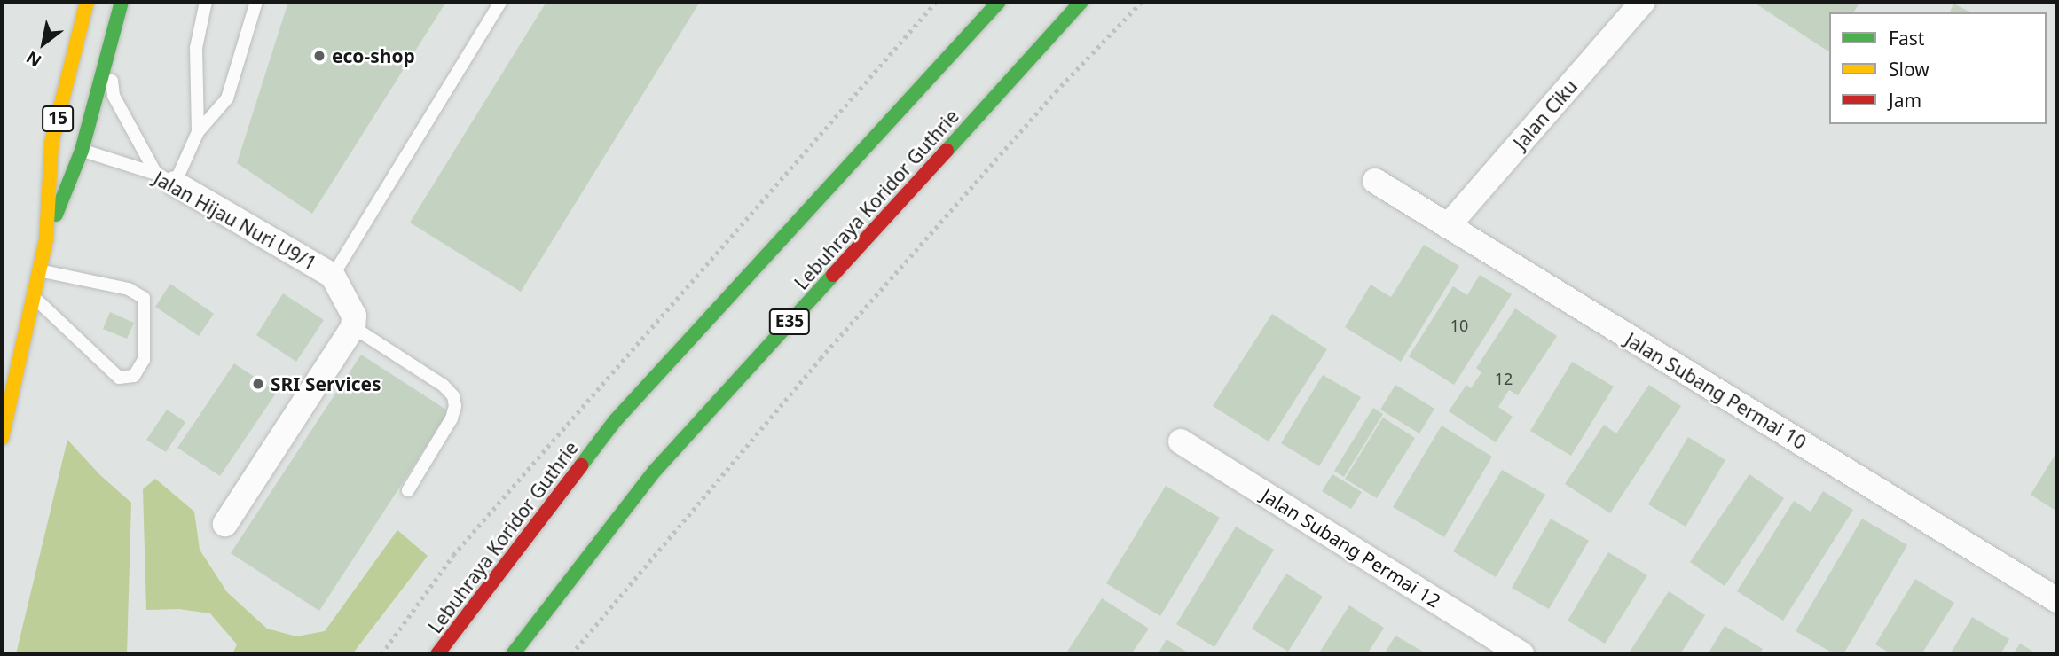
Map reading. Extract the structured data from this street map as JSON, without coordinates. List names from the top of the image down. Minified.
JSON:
{"streets":{"highway":["15","Lebuhraya Koridor Guthrie","E35"],"street":["Jalan Ciku","Jalan Hijau Nuri U9/1","Jalan Subang Permai 10","Jalan Subang Permai 12"]},"crossings":[["Jalan Ciku","Jalan Subang Permai 10"],["15","Jalan Hijau Nuri U9/1"]],"places":["eco-shop","SRI Services"],"house_numbers":["10","12"],"legend":["Fast","Slow","Jam"],"north":"bottom left"}
